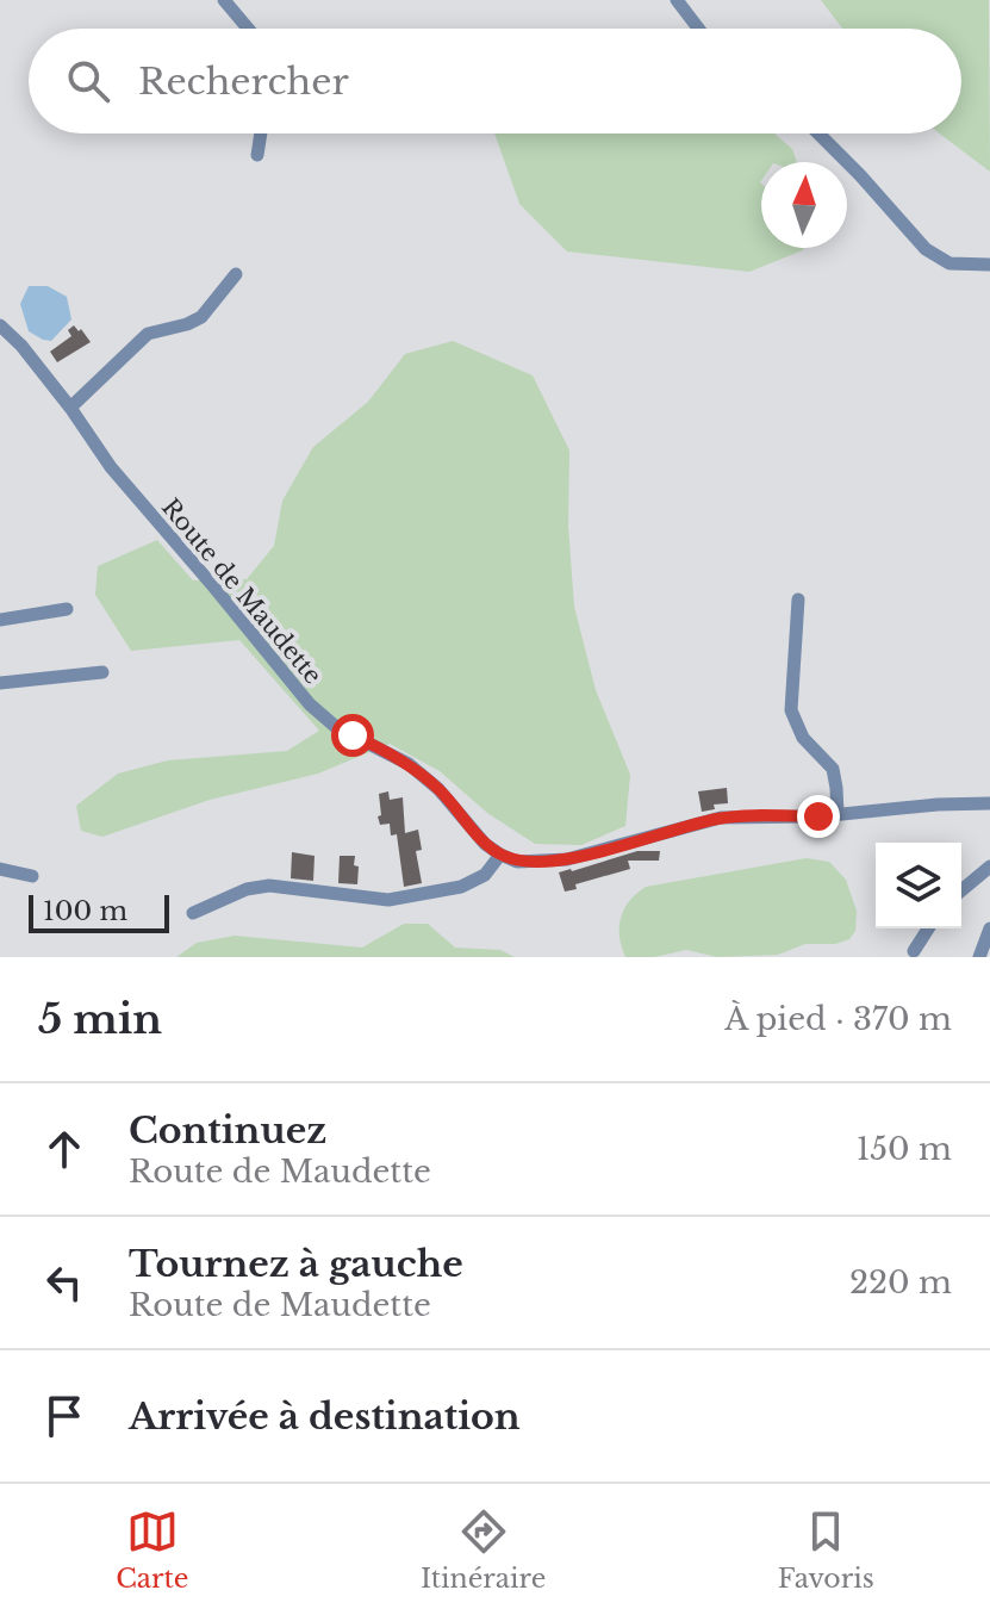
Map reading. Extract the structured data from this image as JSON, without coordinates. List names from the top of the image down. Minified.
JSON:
{"streets":{"street":["Route de Maudette"]},"scale_bar":"100 m","north":"top","page":{"search":"Rechercher","scale":"100 m","heading":["5 min","À pied · 370 m"],"list":[["Continuez","Route de Maudette","150 m"],["Tournez à gauche","Route de Maudette","220 m"],"Arrivée à destination"],"nav":["Carte","Itinéraire","Favoris"]}}
